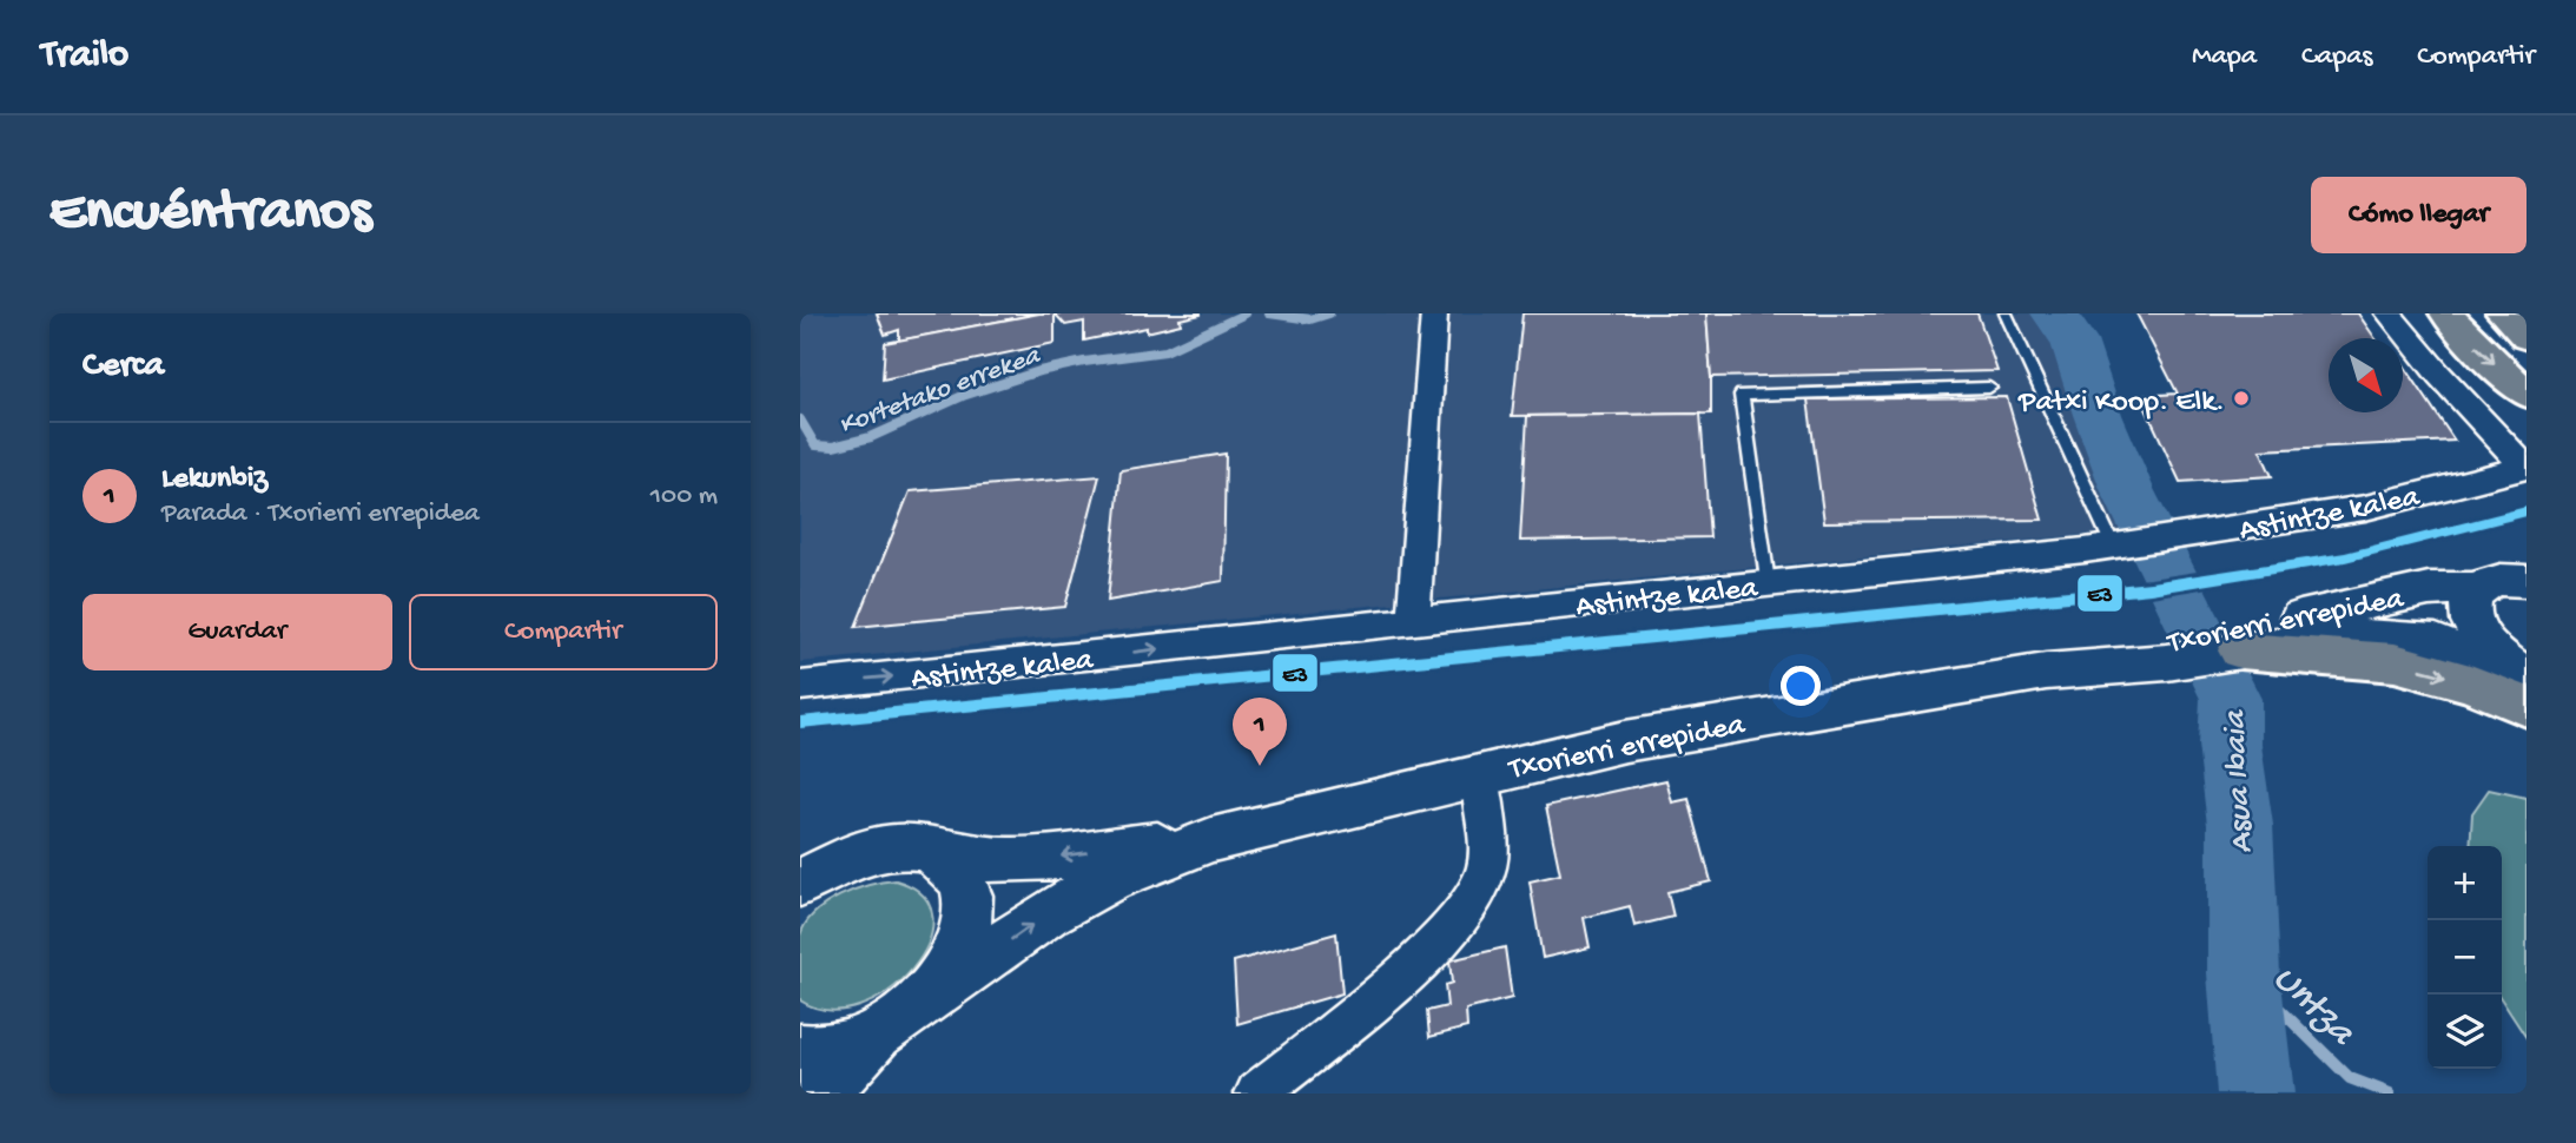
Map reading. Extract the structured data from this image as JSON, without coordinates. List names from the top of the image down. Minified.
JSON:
{"streets":{"street":["Astintze kalea","Txorierri errepidea"]},"one_way":["Astintze kalea"],"water":["Kortetako errekea","Asua Ibaia","Untza"],"places":["Patxi Koop. Elk."],"lines":["transit line E3"],"north":"bottom right","page":{"header":"Trailo","nav":["Mapa","Capas","Compartir"],"buttons":["Cómo llegar",["Guardar","Compartir"]],"title":"Encuéntranos","heading":"Cerca","list":[{"mark":"1","name":"Lekunbiz","note":"Parada · Txorierri errepidea","value":"100 m"}],"pins":"1","map_buttons":["+","−"]}}
